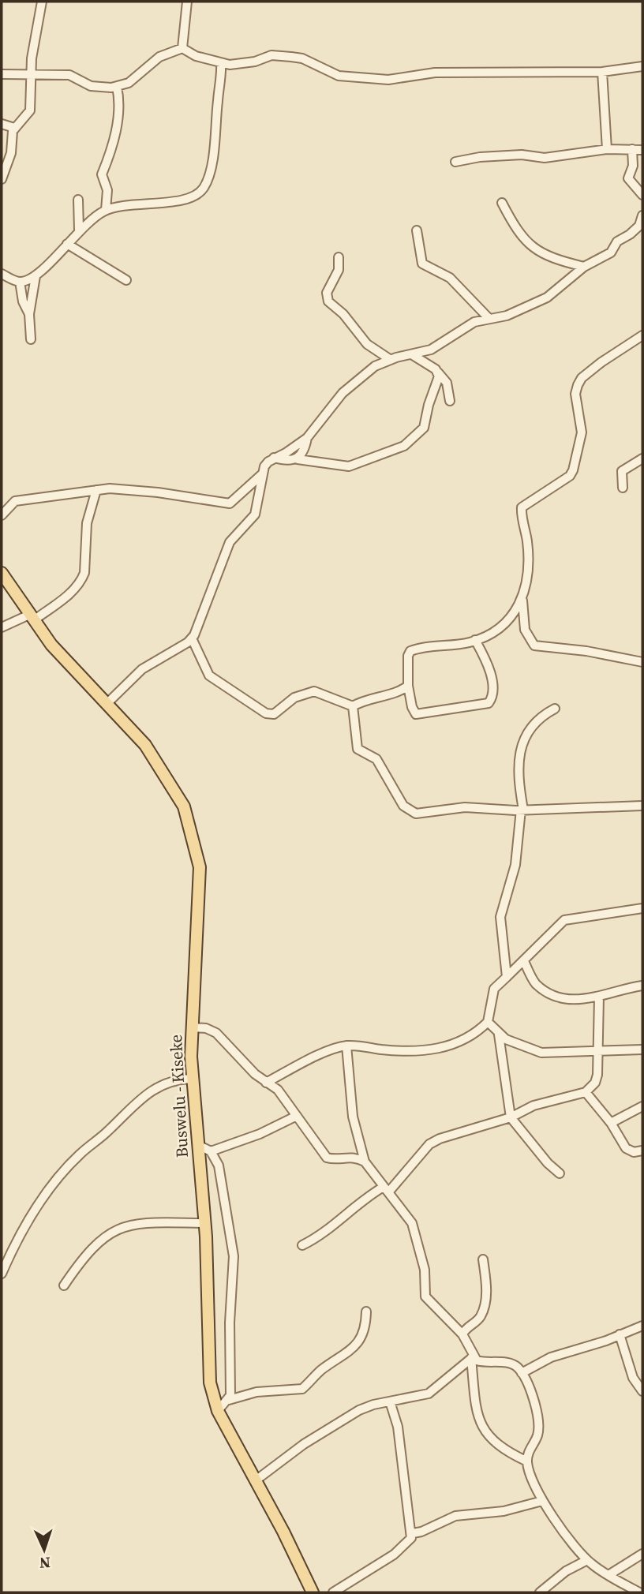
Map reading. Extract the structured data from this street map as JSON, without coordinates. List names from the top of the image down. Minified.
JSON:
{"streets":{"main road":["Buswelu - Kiseke"]},"north":"bottom"}
